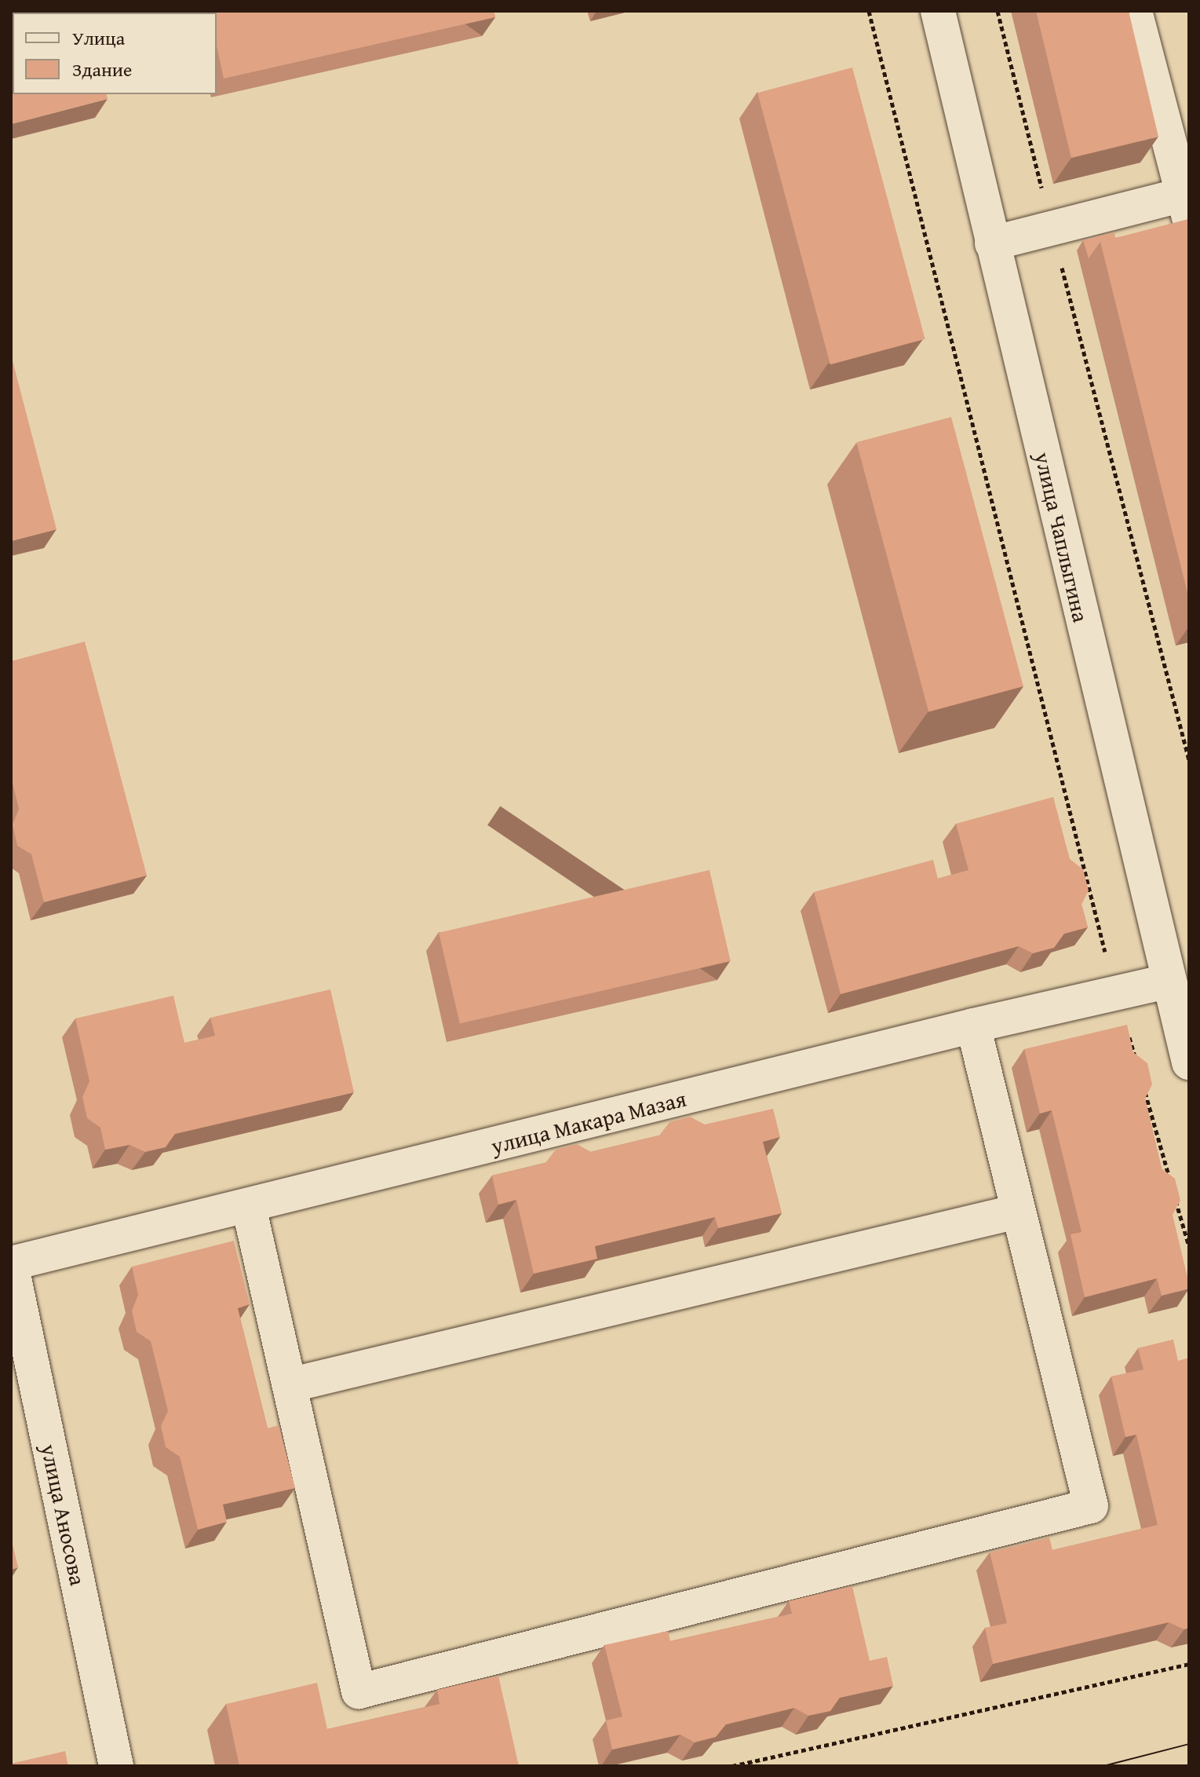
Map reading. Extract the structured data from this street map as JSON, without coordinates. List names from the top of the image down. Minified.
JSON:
{"streets":{"street":["улица Чаплыгина","улица Макара Мазая","улица Аносова"]},"crossings":[["улица Чаплыгина","улица Макара Мазая"],["улица Макара Мазая","улица Аносова"]],"legend":["Улица","Здание"]}
